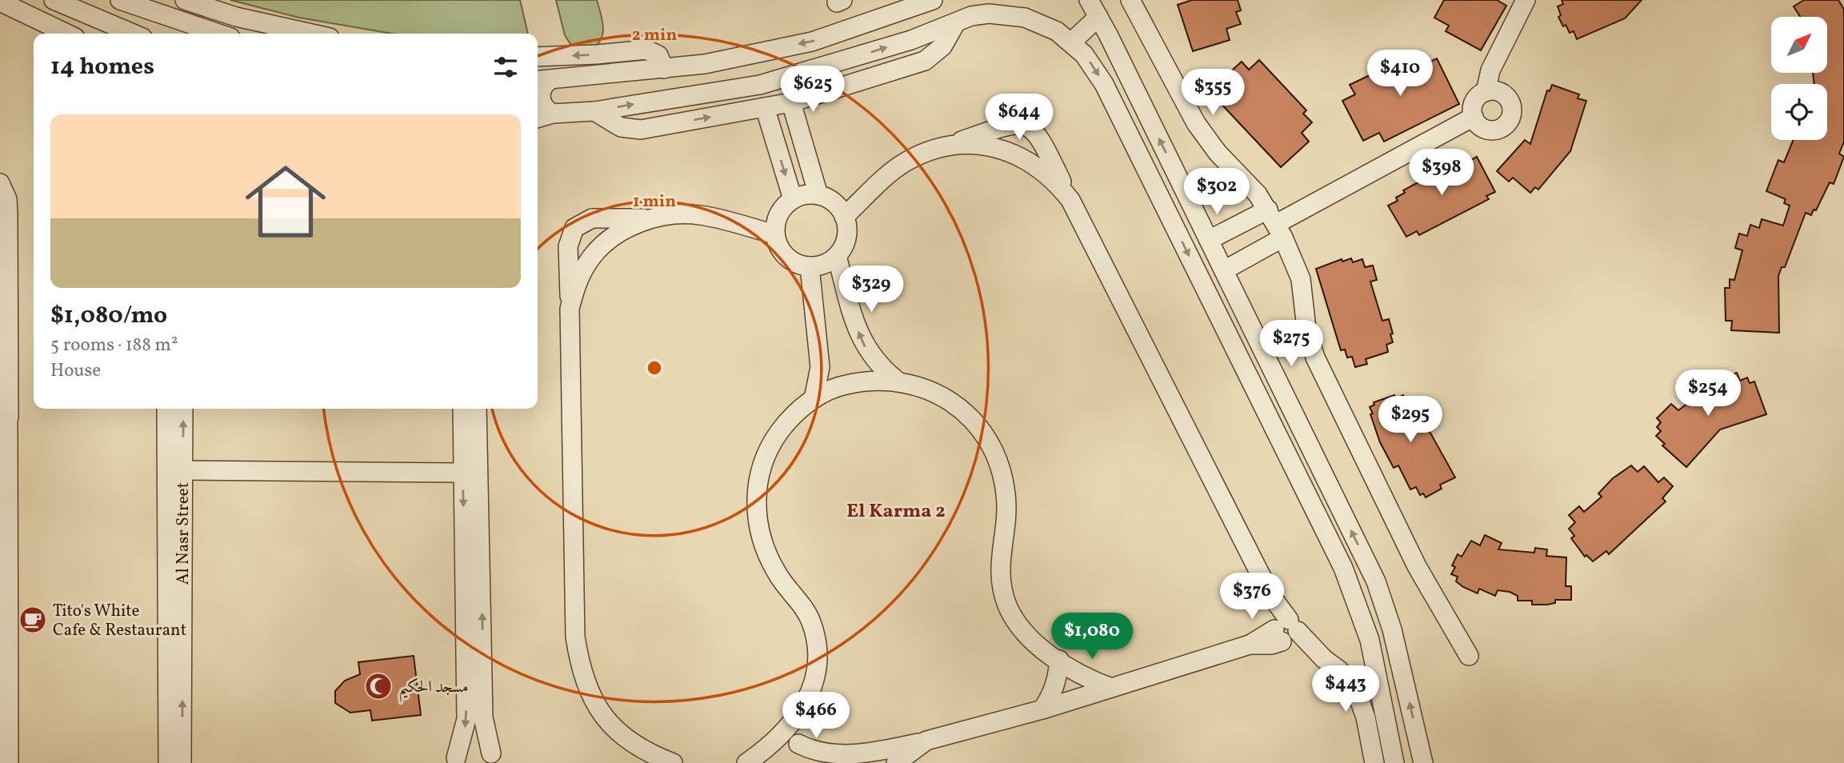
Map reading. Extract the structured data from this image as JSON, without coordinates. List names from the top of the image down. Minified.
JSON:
{"streets":{"street":["Al Nasr Street"]},"districts":["El Karma 2"],"places":{"cafe":["Tito's White Cafe & Restaurant"],"mosque":["مسجد الحكيم"]},"north":"top right","page":{"heading":"14 homes","price":["$410","$625","$355","$644","$398","$302","$329","$275","$254","$295","$376","$1,080","$443","$466"],"list":[{"name":"$1,080/mo","note":"5 rooms · 188 m² · House"}]},"rings":["2 min","1 min"]}
